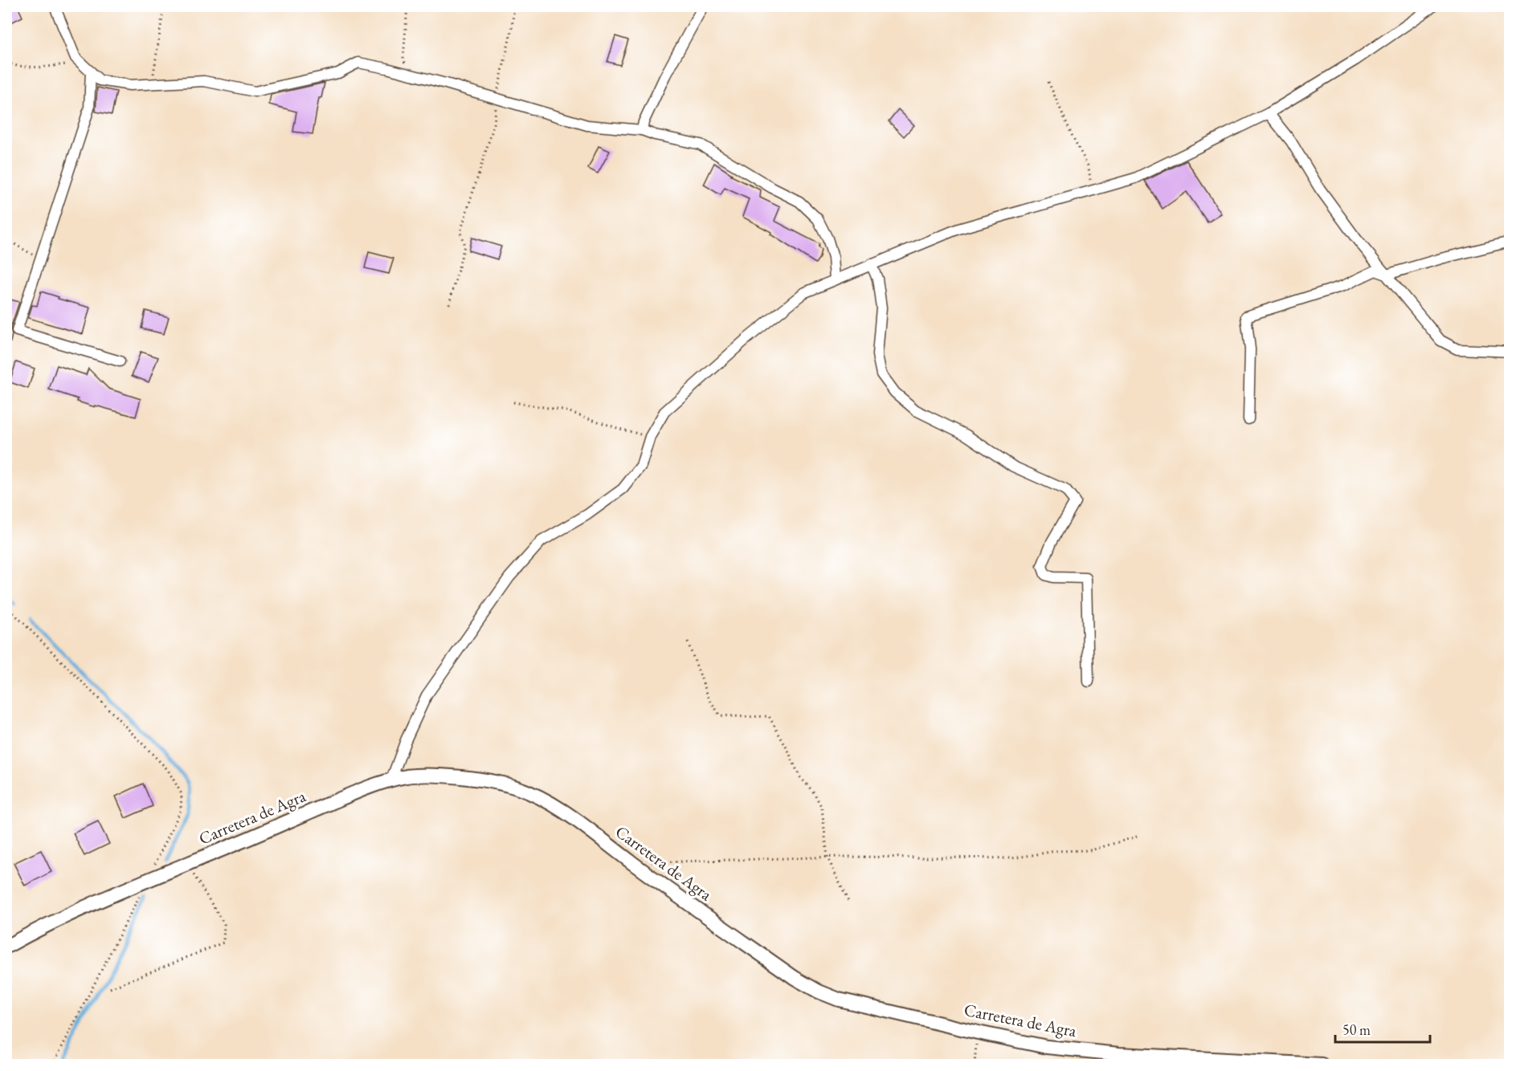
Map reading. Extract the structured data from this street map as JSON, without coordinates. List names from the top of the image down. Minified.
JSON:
{"streets":{"street":["Carretera de Agra"]},"scale_bar":"50 m"}
